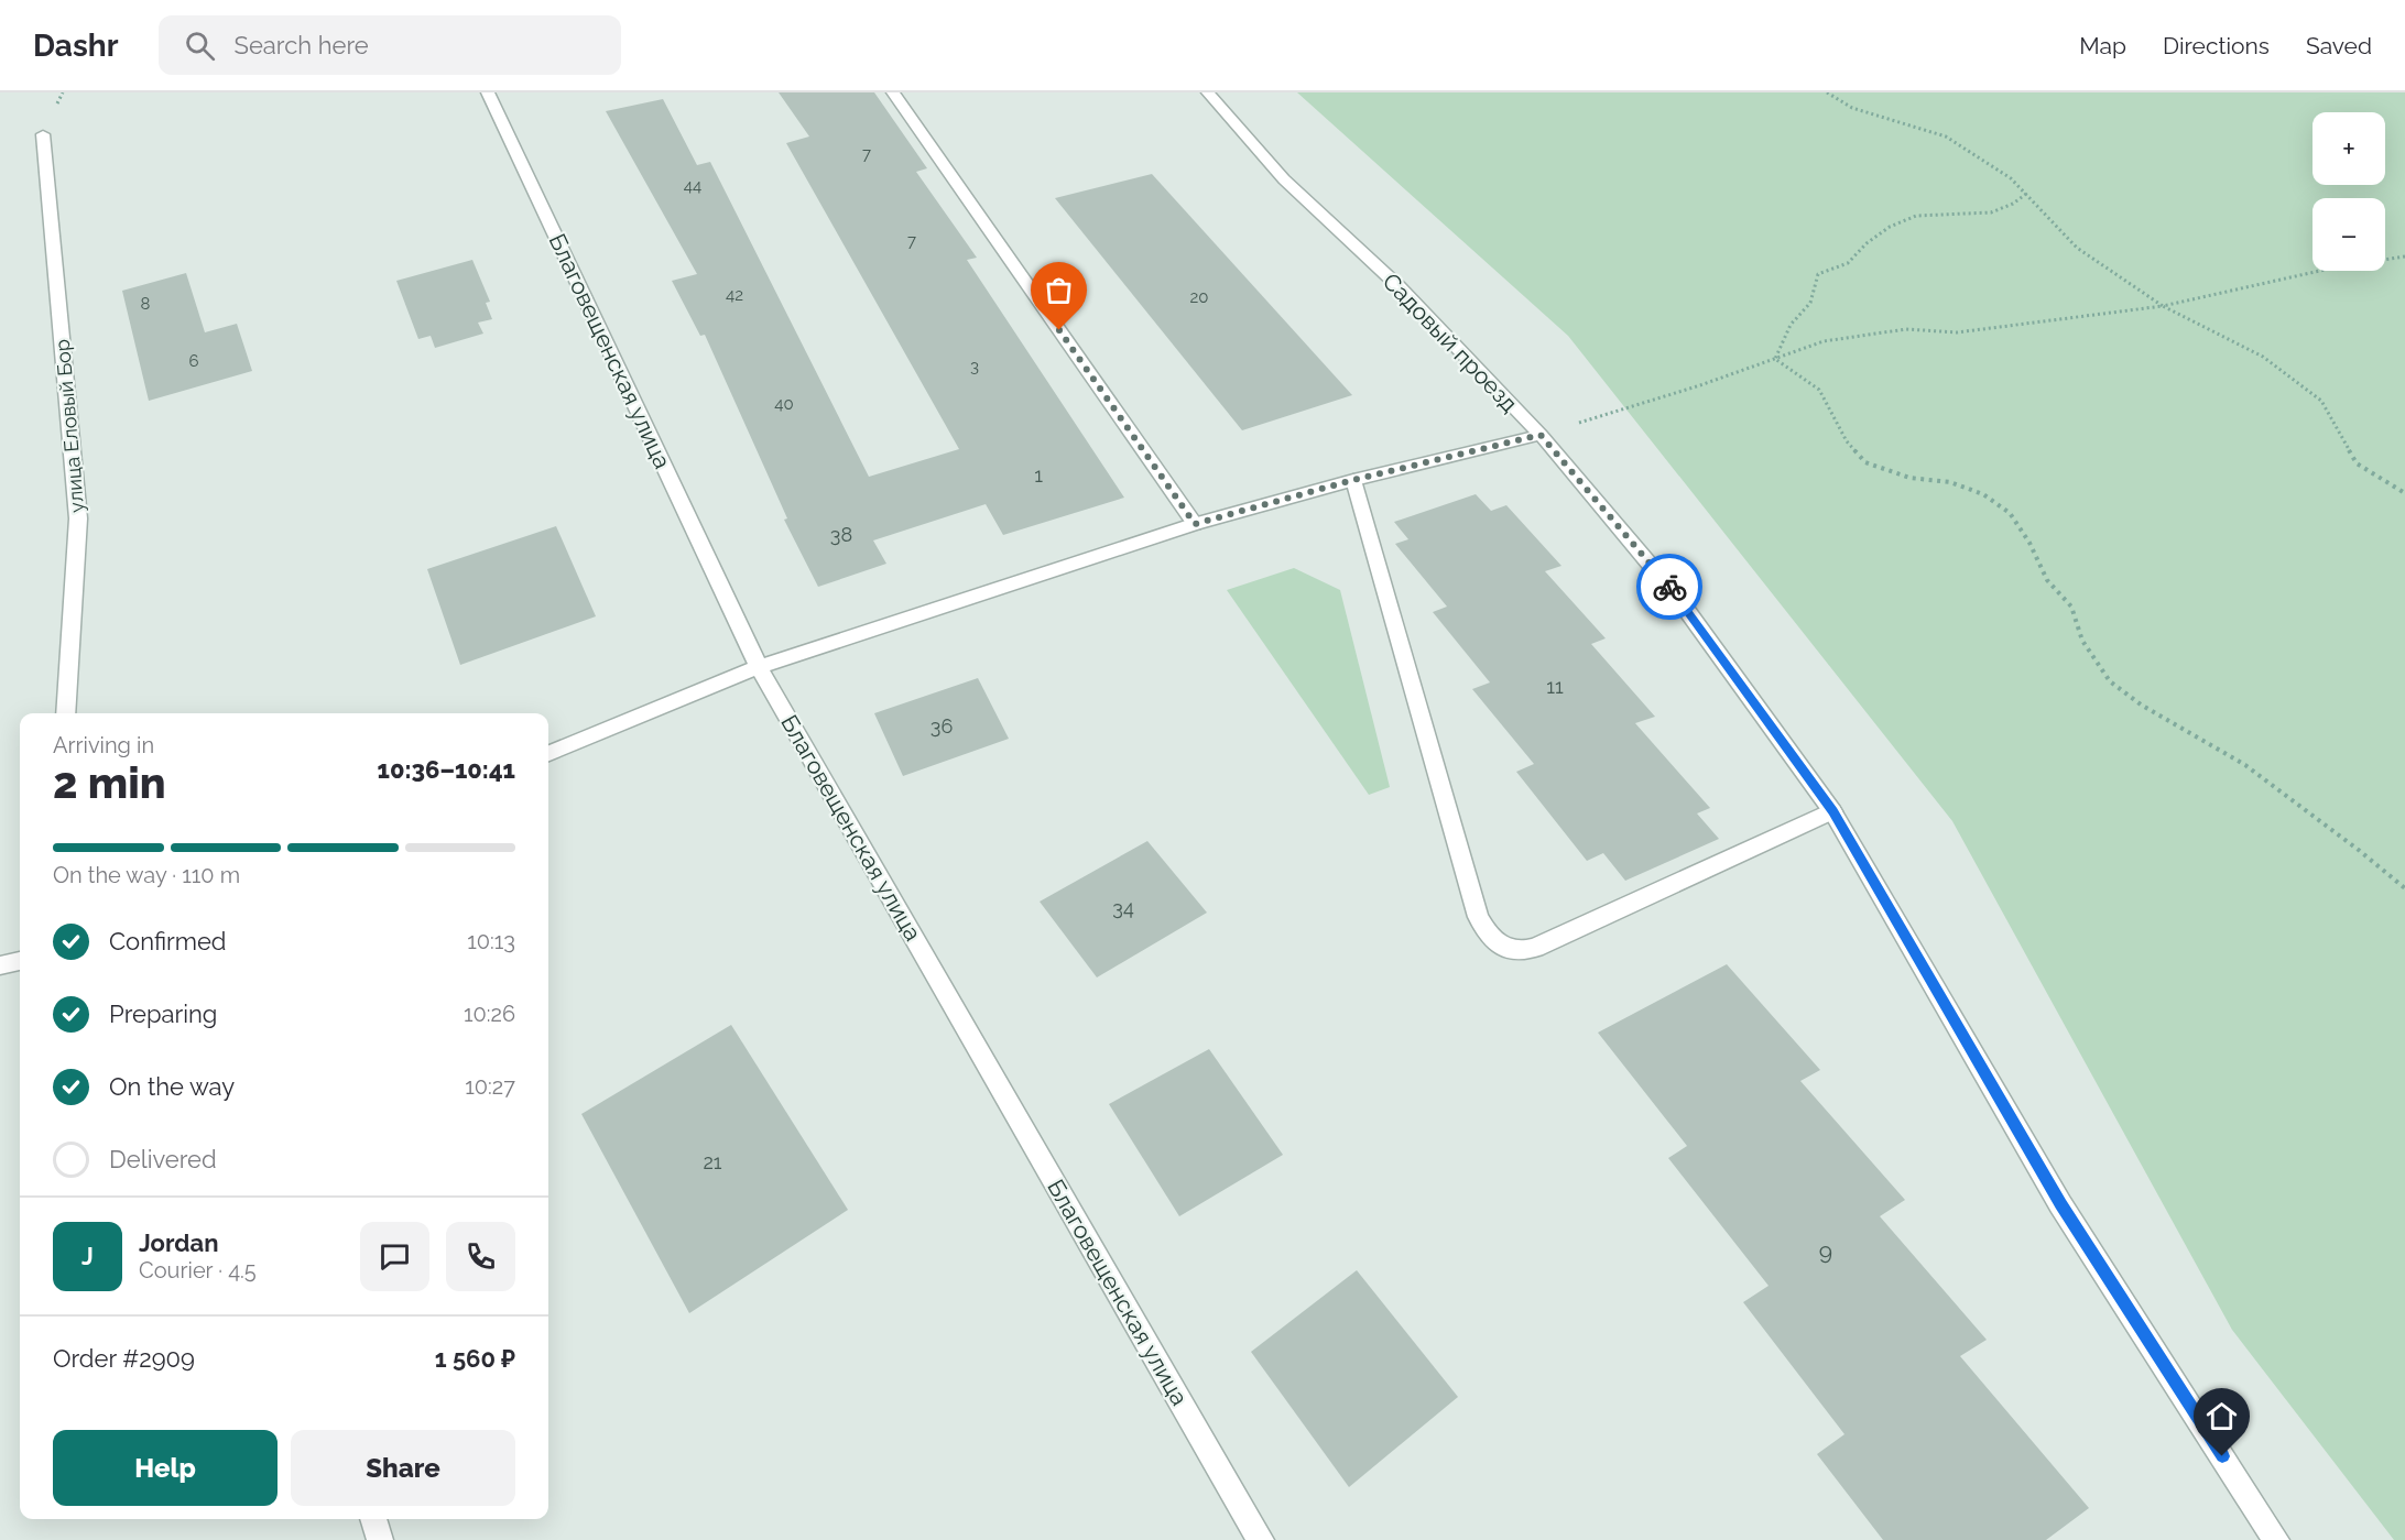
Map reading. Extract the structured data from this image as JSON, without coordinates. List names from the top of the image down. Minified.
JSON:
{"streets":{"street":["Садовый проезд","Благовещенская улица","улица Еловый Бор"]},"house_numbers":["7","44","7","42","20","8","6","3","40","1","38","11","36","34","21","9"],"page":{"header":"Dashr","search":"Search here","nav":["Map","Directions","Saved"],"map_buttons":["+","−"],"heading":["2 min","Arriving in","10:36–10:41"],"panel":["Jordan","Courier · 4.5","Order #2909","1 560 ₽"],"bar":"On the way · 110 m","list":[["Confirmed","10:13"],["Preparing","10:26"],["On the way","10:27"],"Delivered"],"round":"J","buttons":["Help","Share"]}}
